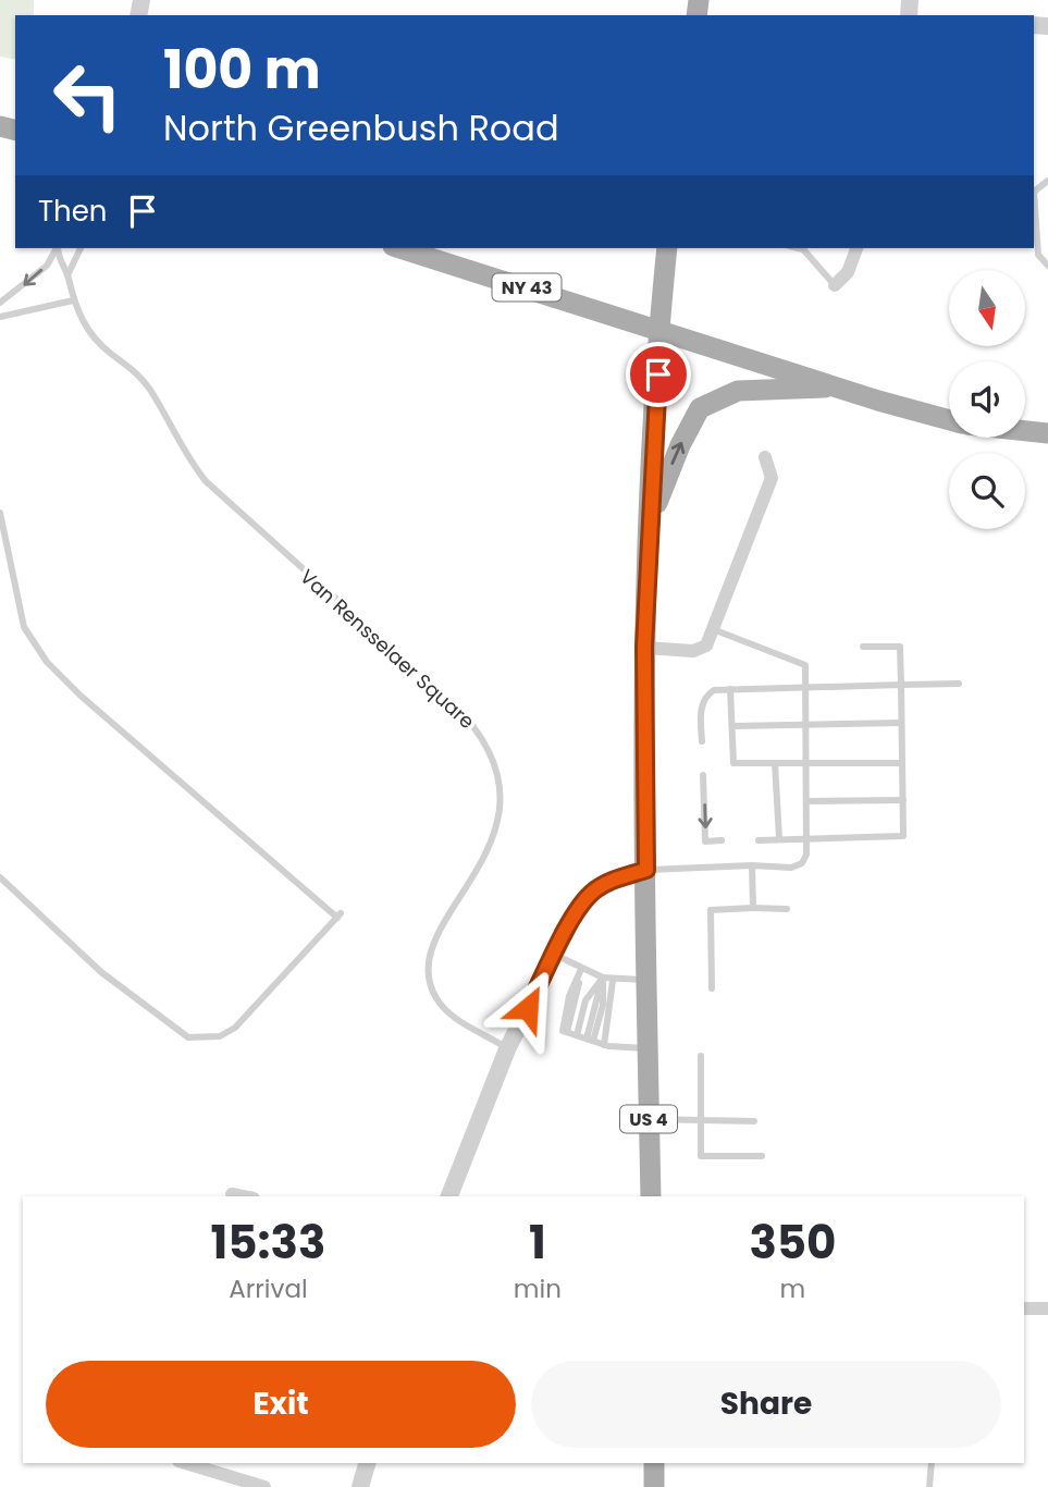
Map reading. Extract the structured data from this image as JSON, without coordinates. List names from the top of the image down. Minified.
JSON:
{"streets":{"main road":["NY 43","US 4"],"lane":["Van Rensselaer Square"]},"crossings":[["NY 43","US 4"]],"north":"bottom","page":{"turn":["100 m","North Greenbush Road"],"then":"Then","eta":["15:33","Arrival","1","min","350","m"],"buttons":["Exit","Share"]}}
